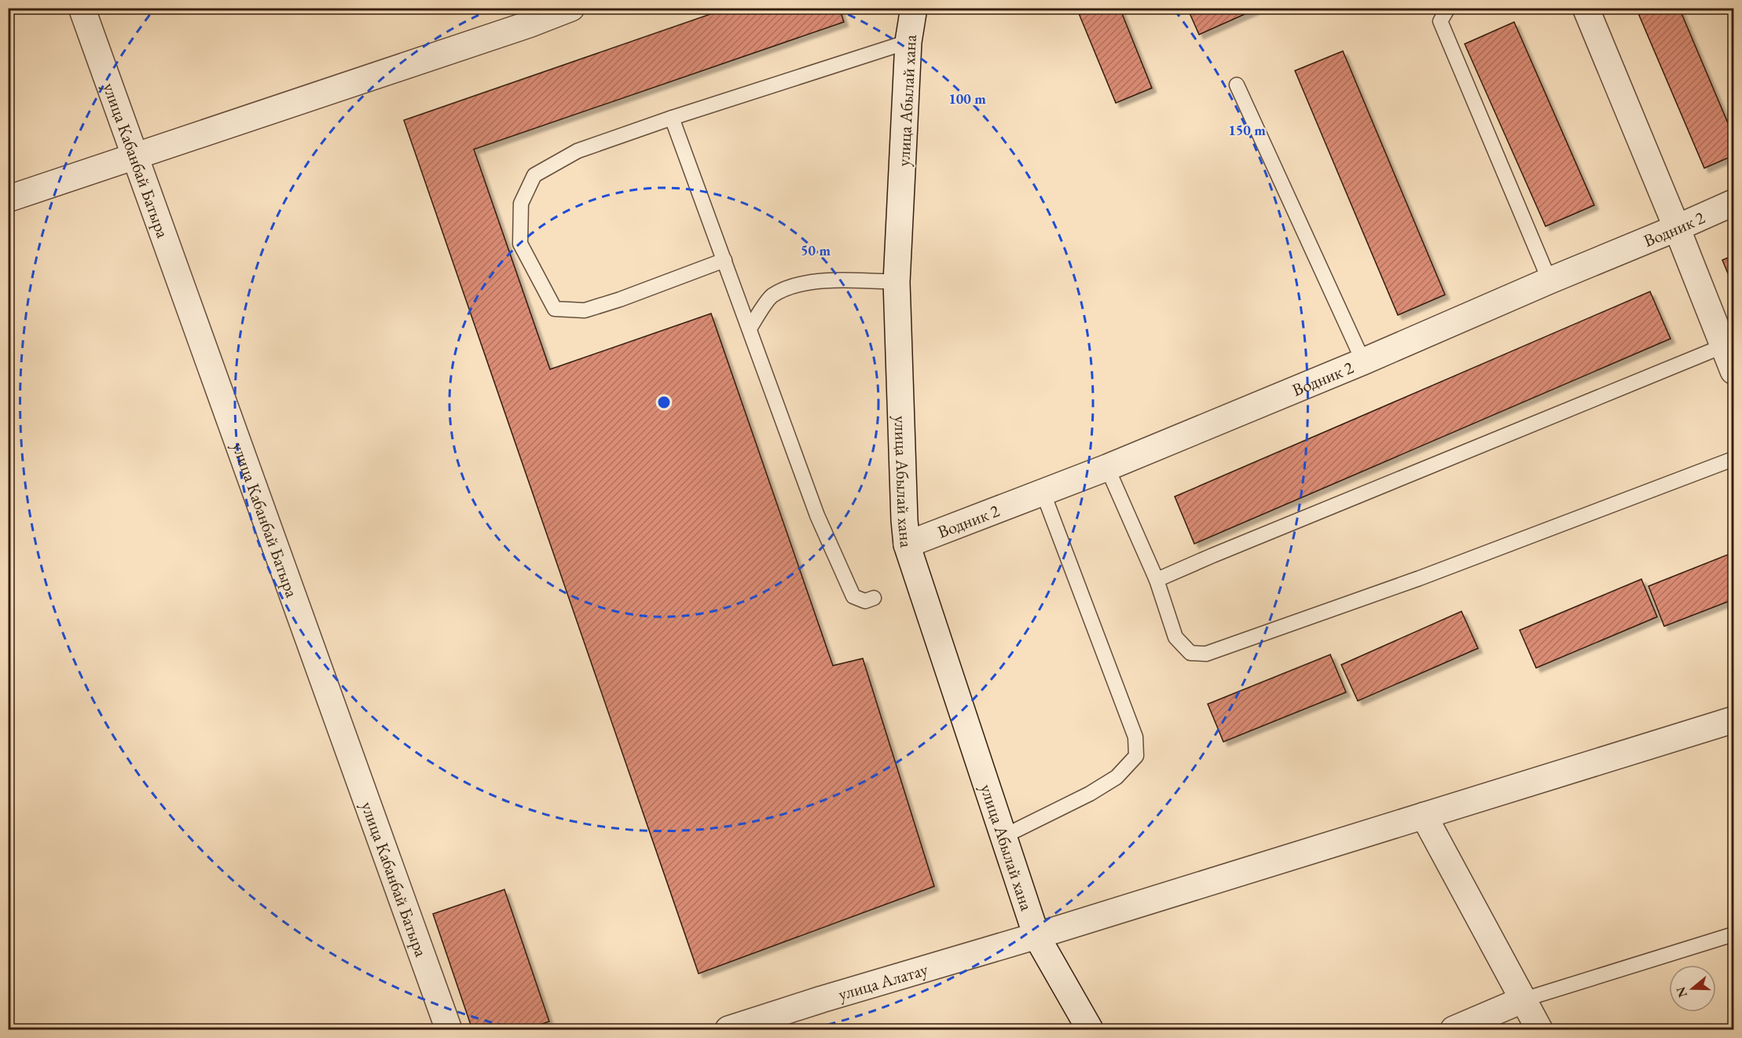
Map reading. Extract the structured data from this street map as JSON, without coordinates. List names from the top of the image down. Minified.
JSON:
{"streets":{"street":["улица Абылай хана","улица Кабанбай Батыра","Водник 2","улица Алатау"]},"crossings":[["улица Абылай хана","Водник 2"],["улица Абылай хана","улица Алатау"]],"north":"left","rings":["100 m","150 m","50 m"]}
